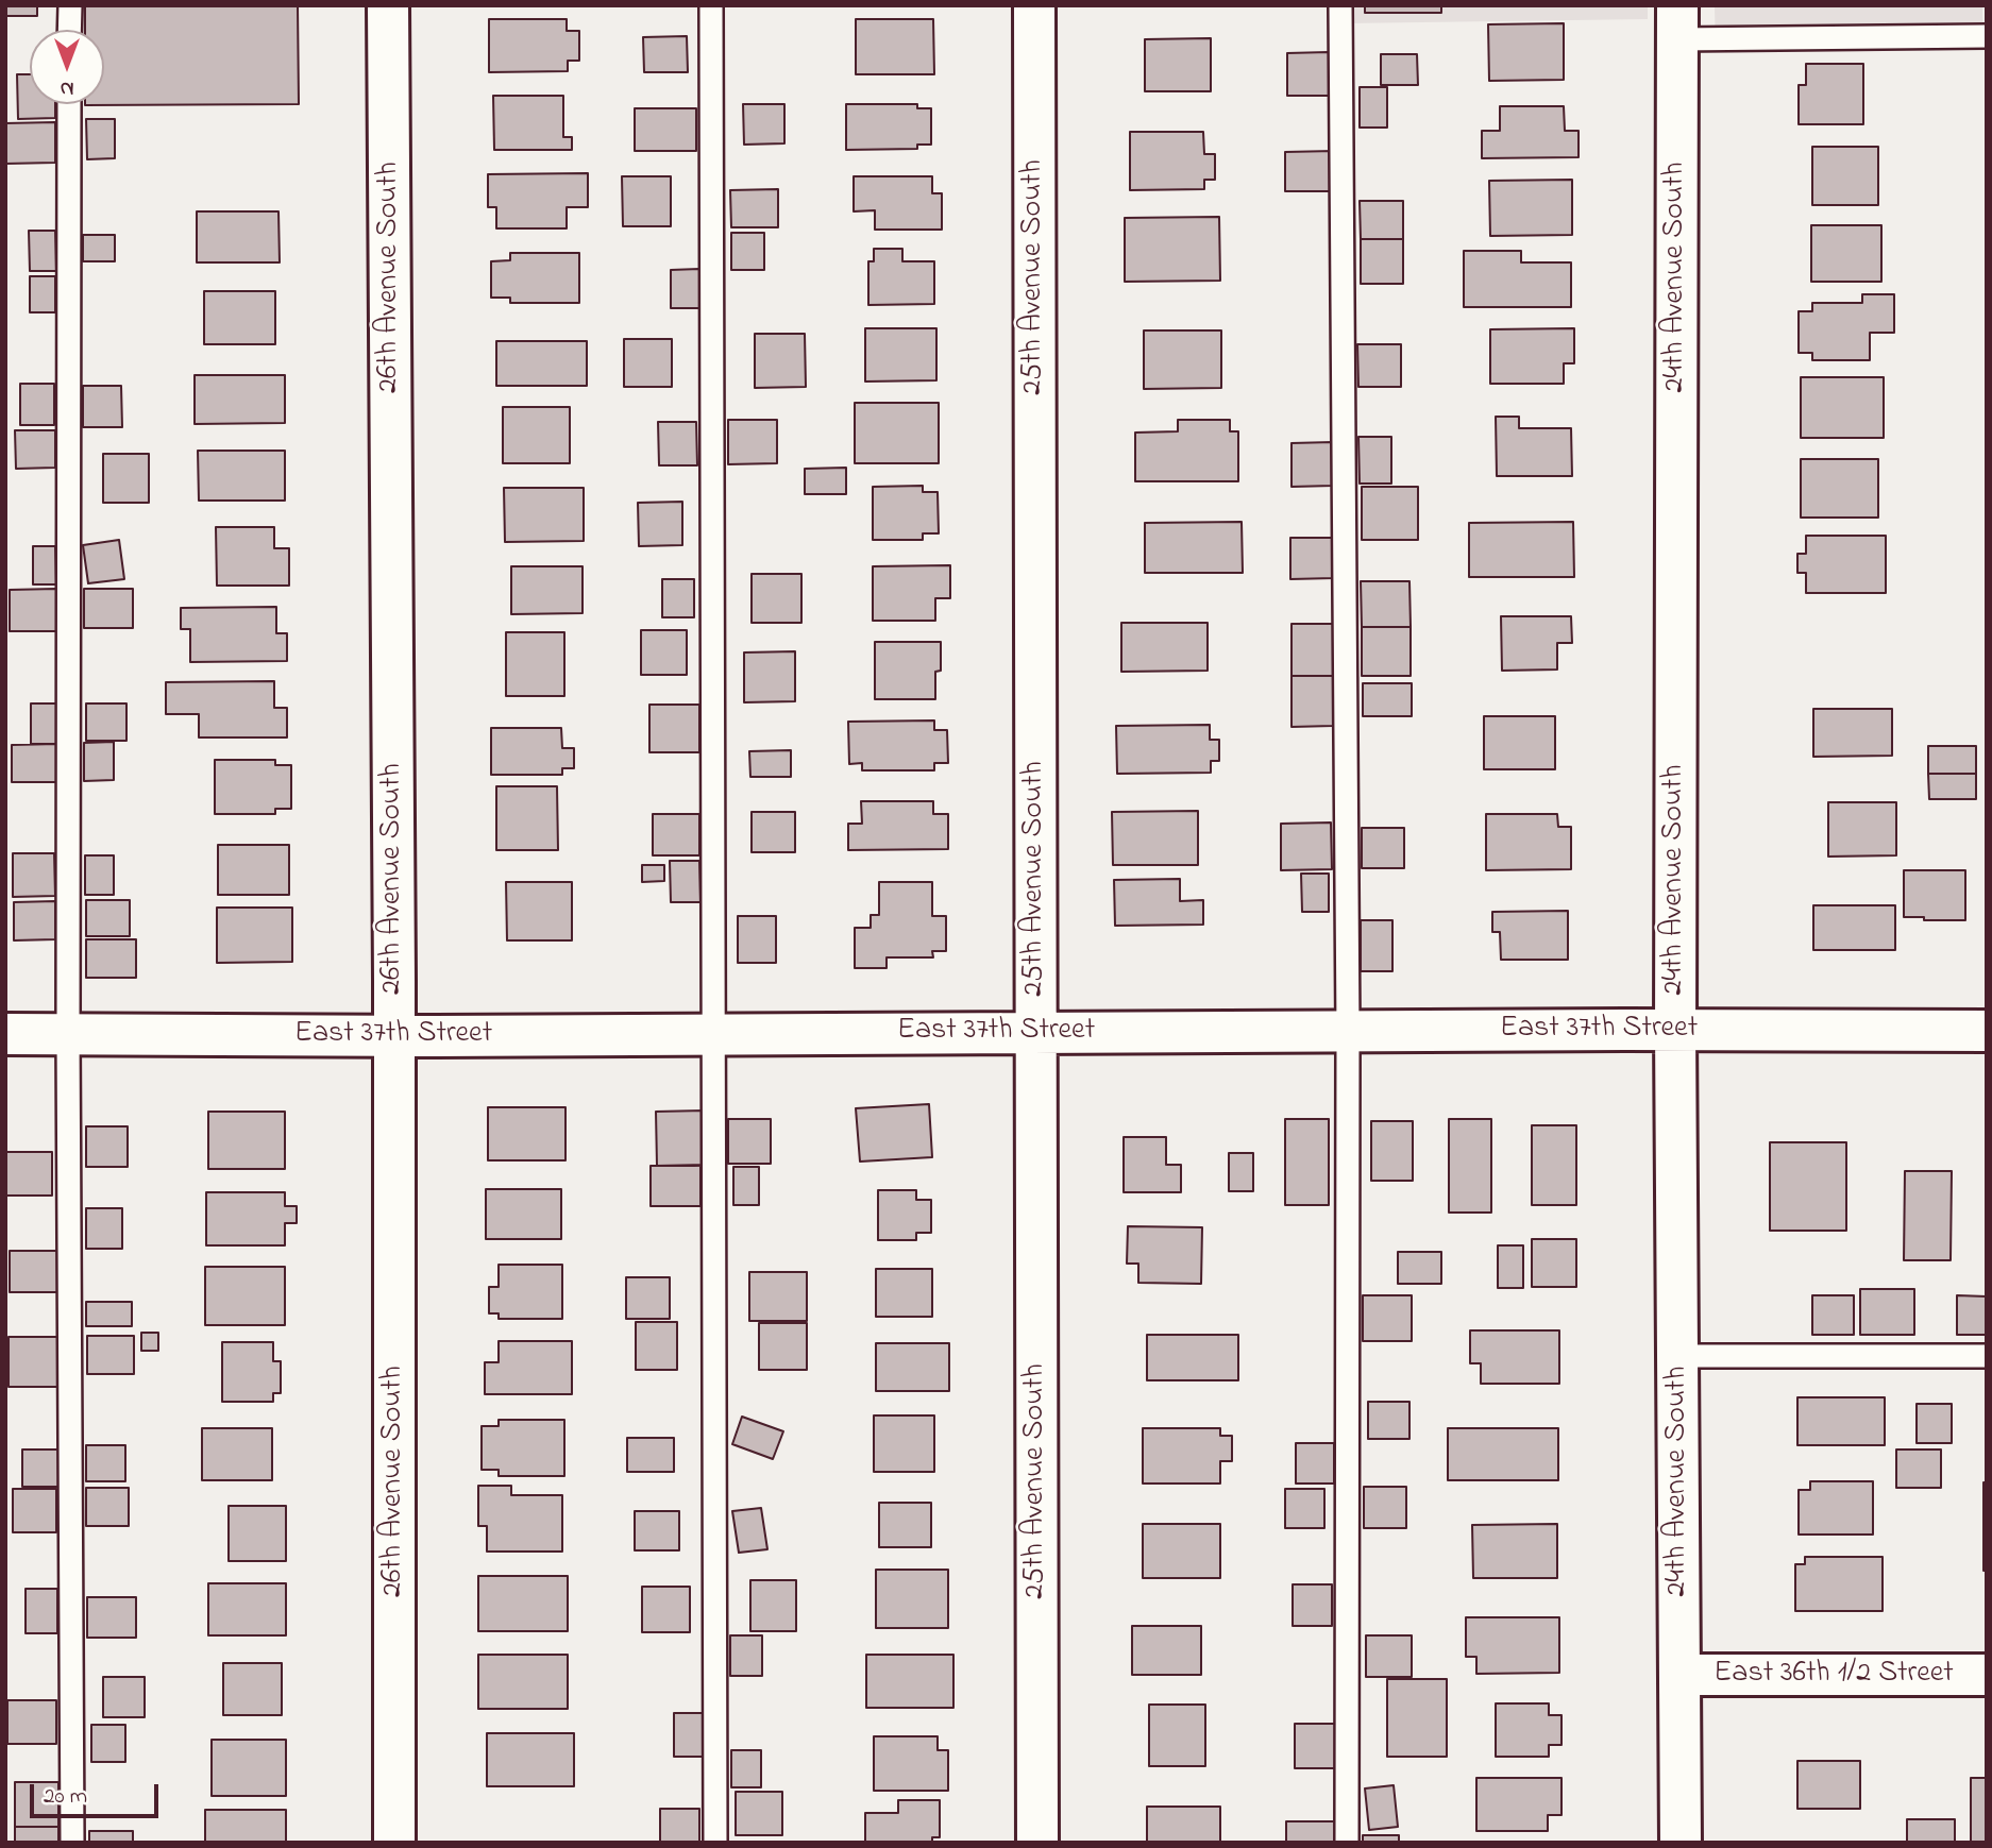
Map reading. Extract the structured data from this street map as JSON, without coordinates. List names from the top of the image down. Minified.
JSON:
{"streets":{"street":["26th Avenue South","25th Avenue South","24th Avenue South","East 37th Street","East 36th 1/2 Street"]},"crossings":[["26th Avenue South","East 37th Street"],["25th Avenue South","East 37th Street"],["24th Avenue South","East 37th Street"],["24th Avenue South","East 36th 1/2 Street"]],"scale_bar":"20 m","north":"bottom"}
